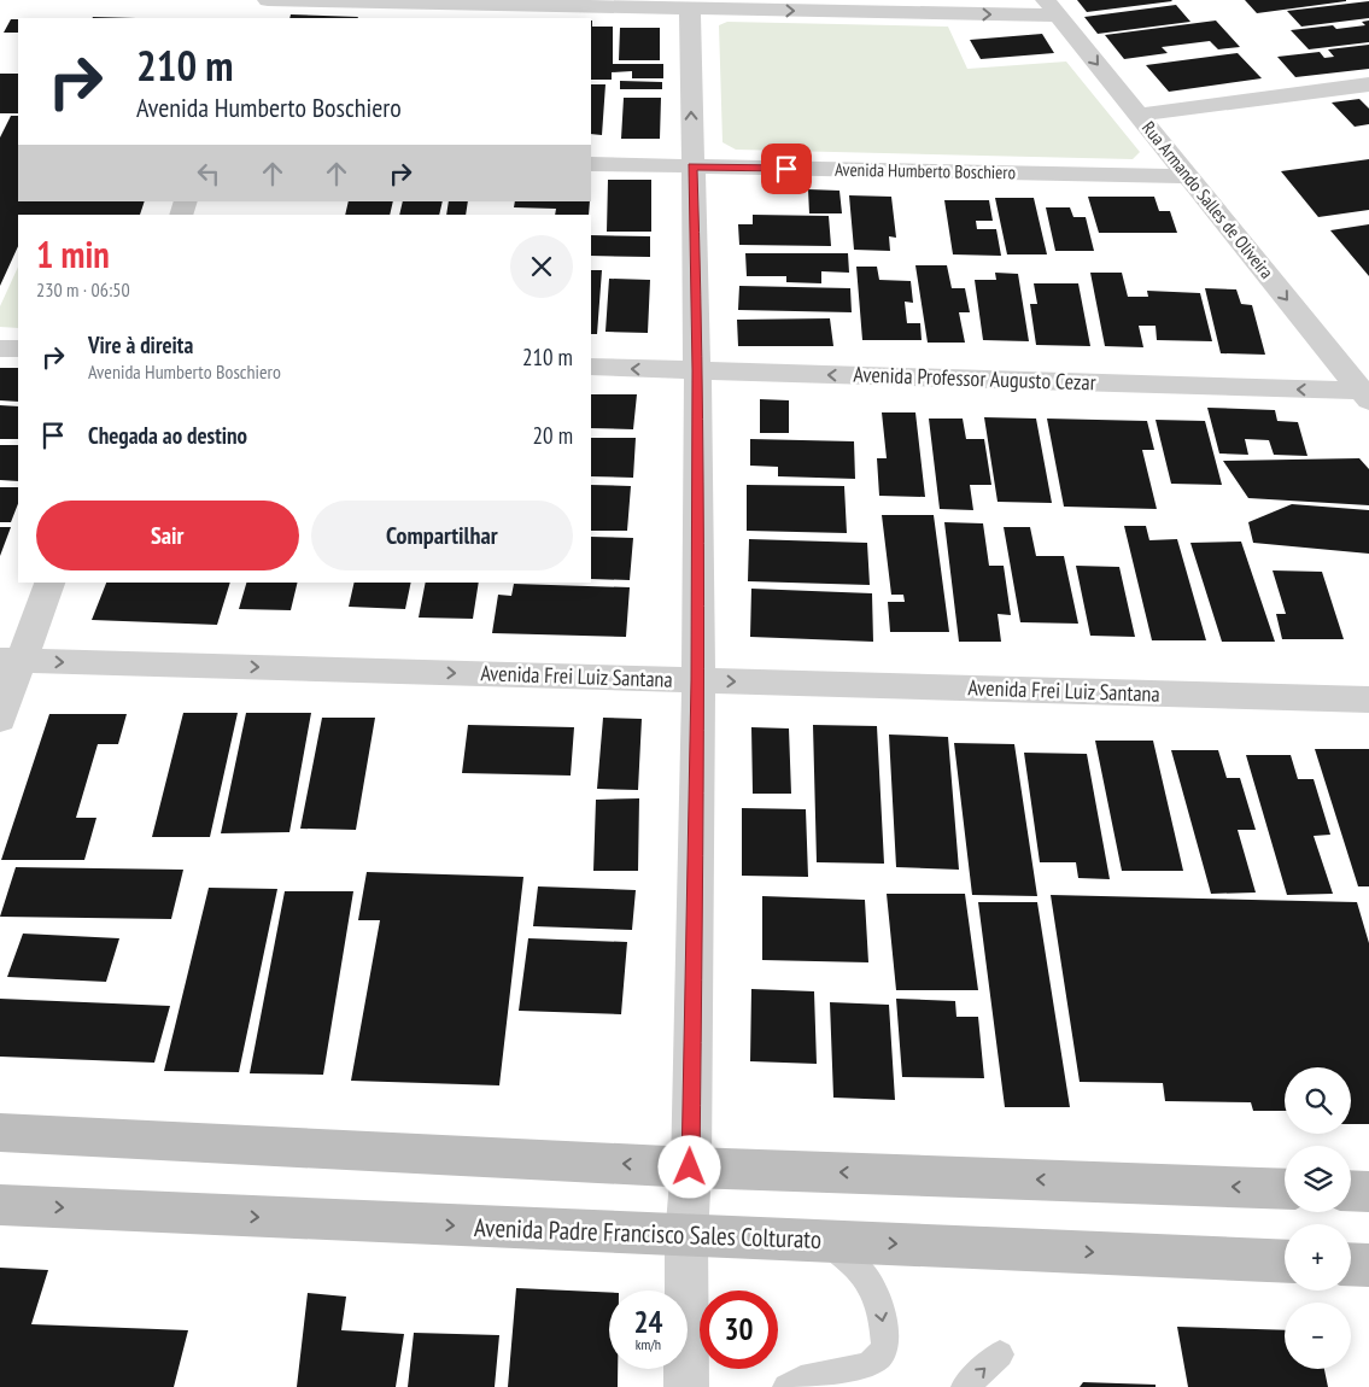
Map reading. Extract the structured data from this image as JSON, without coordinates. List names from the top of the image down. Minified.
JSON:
{"streets":{"main road":["Avenida Padre Francisco Sales Colturato"],"street":["Avenida Humberto Boschiero","Rua Armando Salles de Oliveira","Avenida Professor Augusto Cezar","Avenida Frei Luiz Santana"]},"crossings":[["Avenida Humberto Boschiero","Rua Armando Salles de Oliveira"],["Rua Armando Salles de Oliveira","Avenida Professor Augusto Cezar"]],"one_way":["Rua Armando Salles de Oliveira","Avenida Professor Augusto Cezar","Avenida Frei Luiz Santana"],"page":{"turn":["210 m","Avenida Humberto Boschiero"],"heading":["1 min","230 m · 06:50"],"list":[{"name":"Vire à direita","note":"Avenida Humberto Boschiero","value":"210 m"},{"name":"Chegada ao destino","value":"20 m"}],"buttons":["Sair","Compartilhar"],"map_buttons":["+","−"],"speed":"24 km/h","limit":"30"}}
